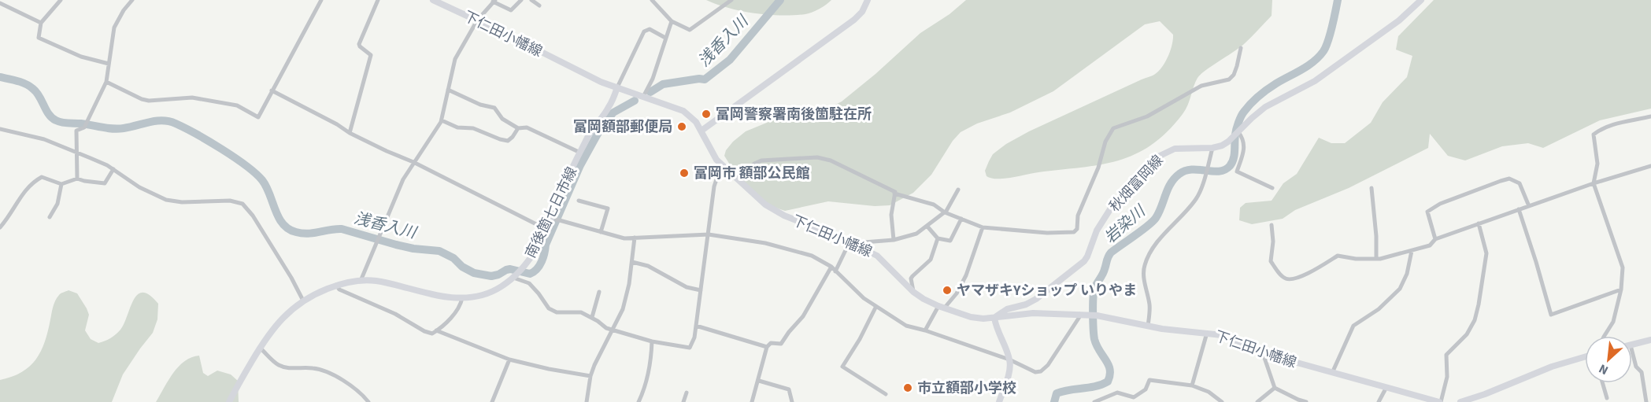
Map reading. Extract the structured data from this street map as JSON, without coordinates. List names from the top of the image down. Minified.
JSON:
{"streets":{"main road":["下仁田小幡線","秋畑富岡線","南後箇七日市線"]},"crossings":[["下仁田小幡線","秋畑富岡線"],["下仁田小幡線","南後箇七日市線"]],"water":["浅香入川","岩染川"],"places":["富岡警察署南後箇駐在所","富岡額部郵便局","富岡市 額部公民館","ヤマザキYショップ いりやま","市立額部小学校"],"north":"bottom left"}
